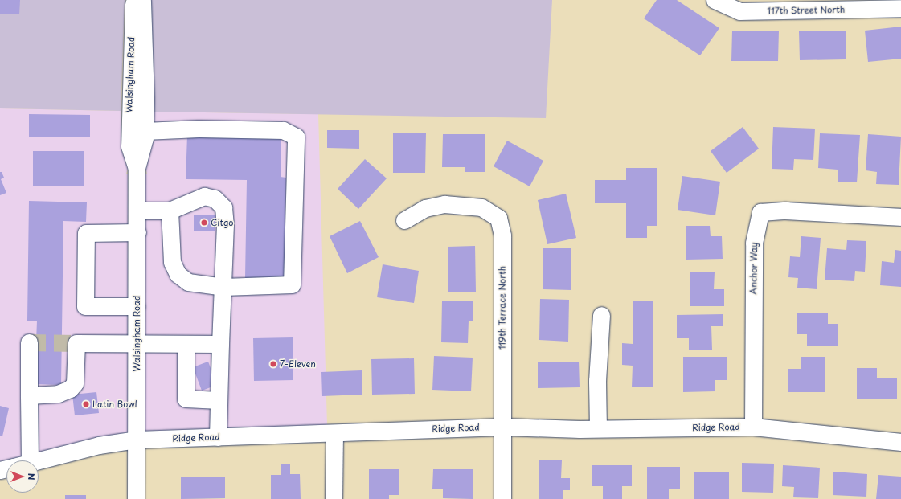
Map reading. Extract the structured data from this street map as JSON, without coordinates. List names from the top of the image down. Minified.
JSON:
{"streets":{"street":["117th Street North","Walsingham Road","Anchor Way","119th Terrace North","Ridge Road"]},"crossings":[["Walsingham Road","Ridge Road"],["Anchor Way","Ridge Road"],["119th Terrace North","Ridge Road"]],"places":["Citgo","7-Eleven","Latin Bowl"],"north":"right"}
